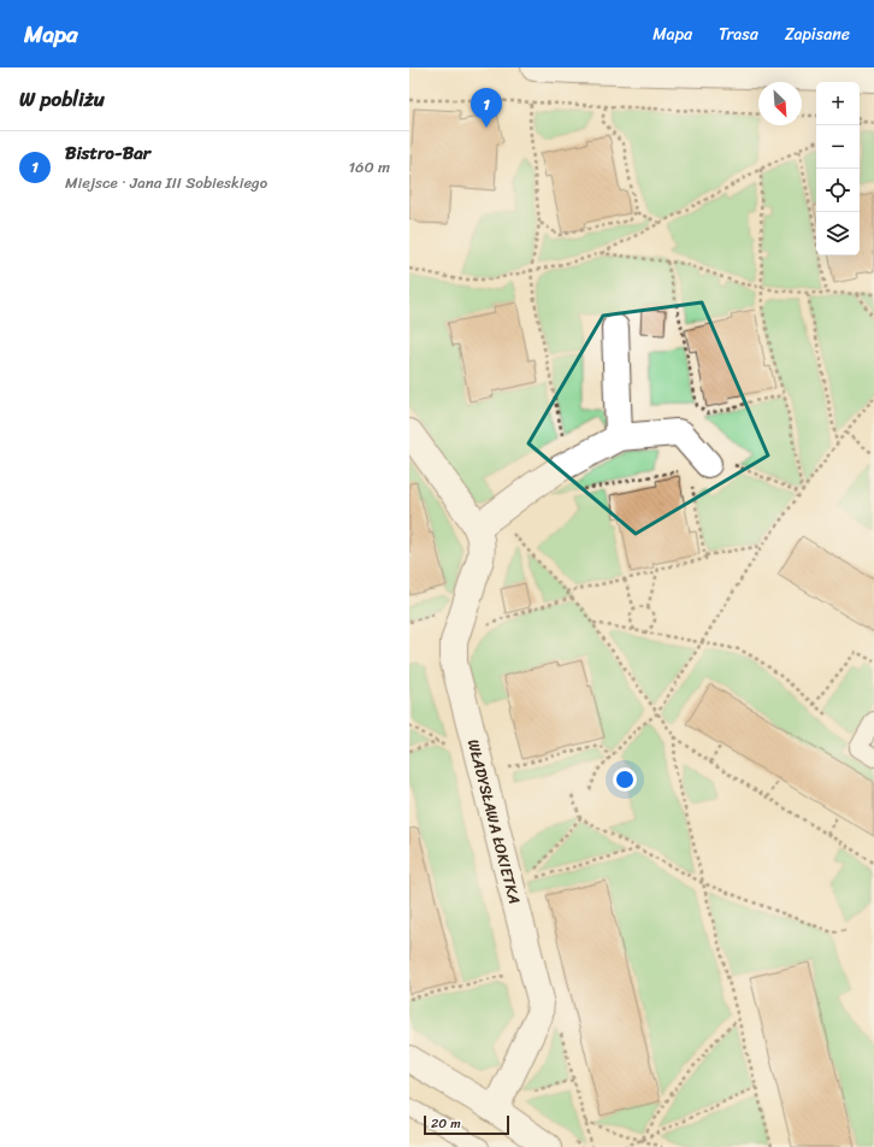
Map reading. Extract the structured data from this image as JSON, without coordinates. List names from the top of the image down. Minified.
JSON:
{"streets":{"street":["WŁADYSŁAWA ŁOKIETKA"]},"scale_bar":"20 m","north":"bottom right","page":{"header":"Mapa","nav":["Mapa","Trasa","Zapisane"],"heading":"W pobliżu","map_buttons":["+","−"],"pins":"1","list":[{"mark":"1","name":"Bistro-Bar","note":"Miejsce · Jana III Sobieskiego","value":"160 m"}],"scale":"20 m"}}
